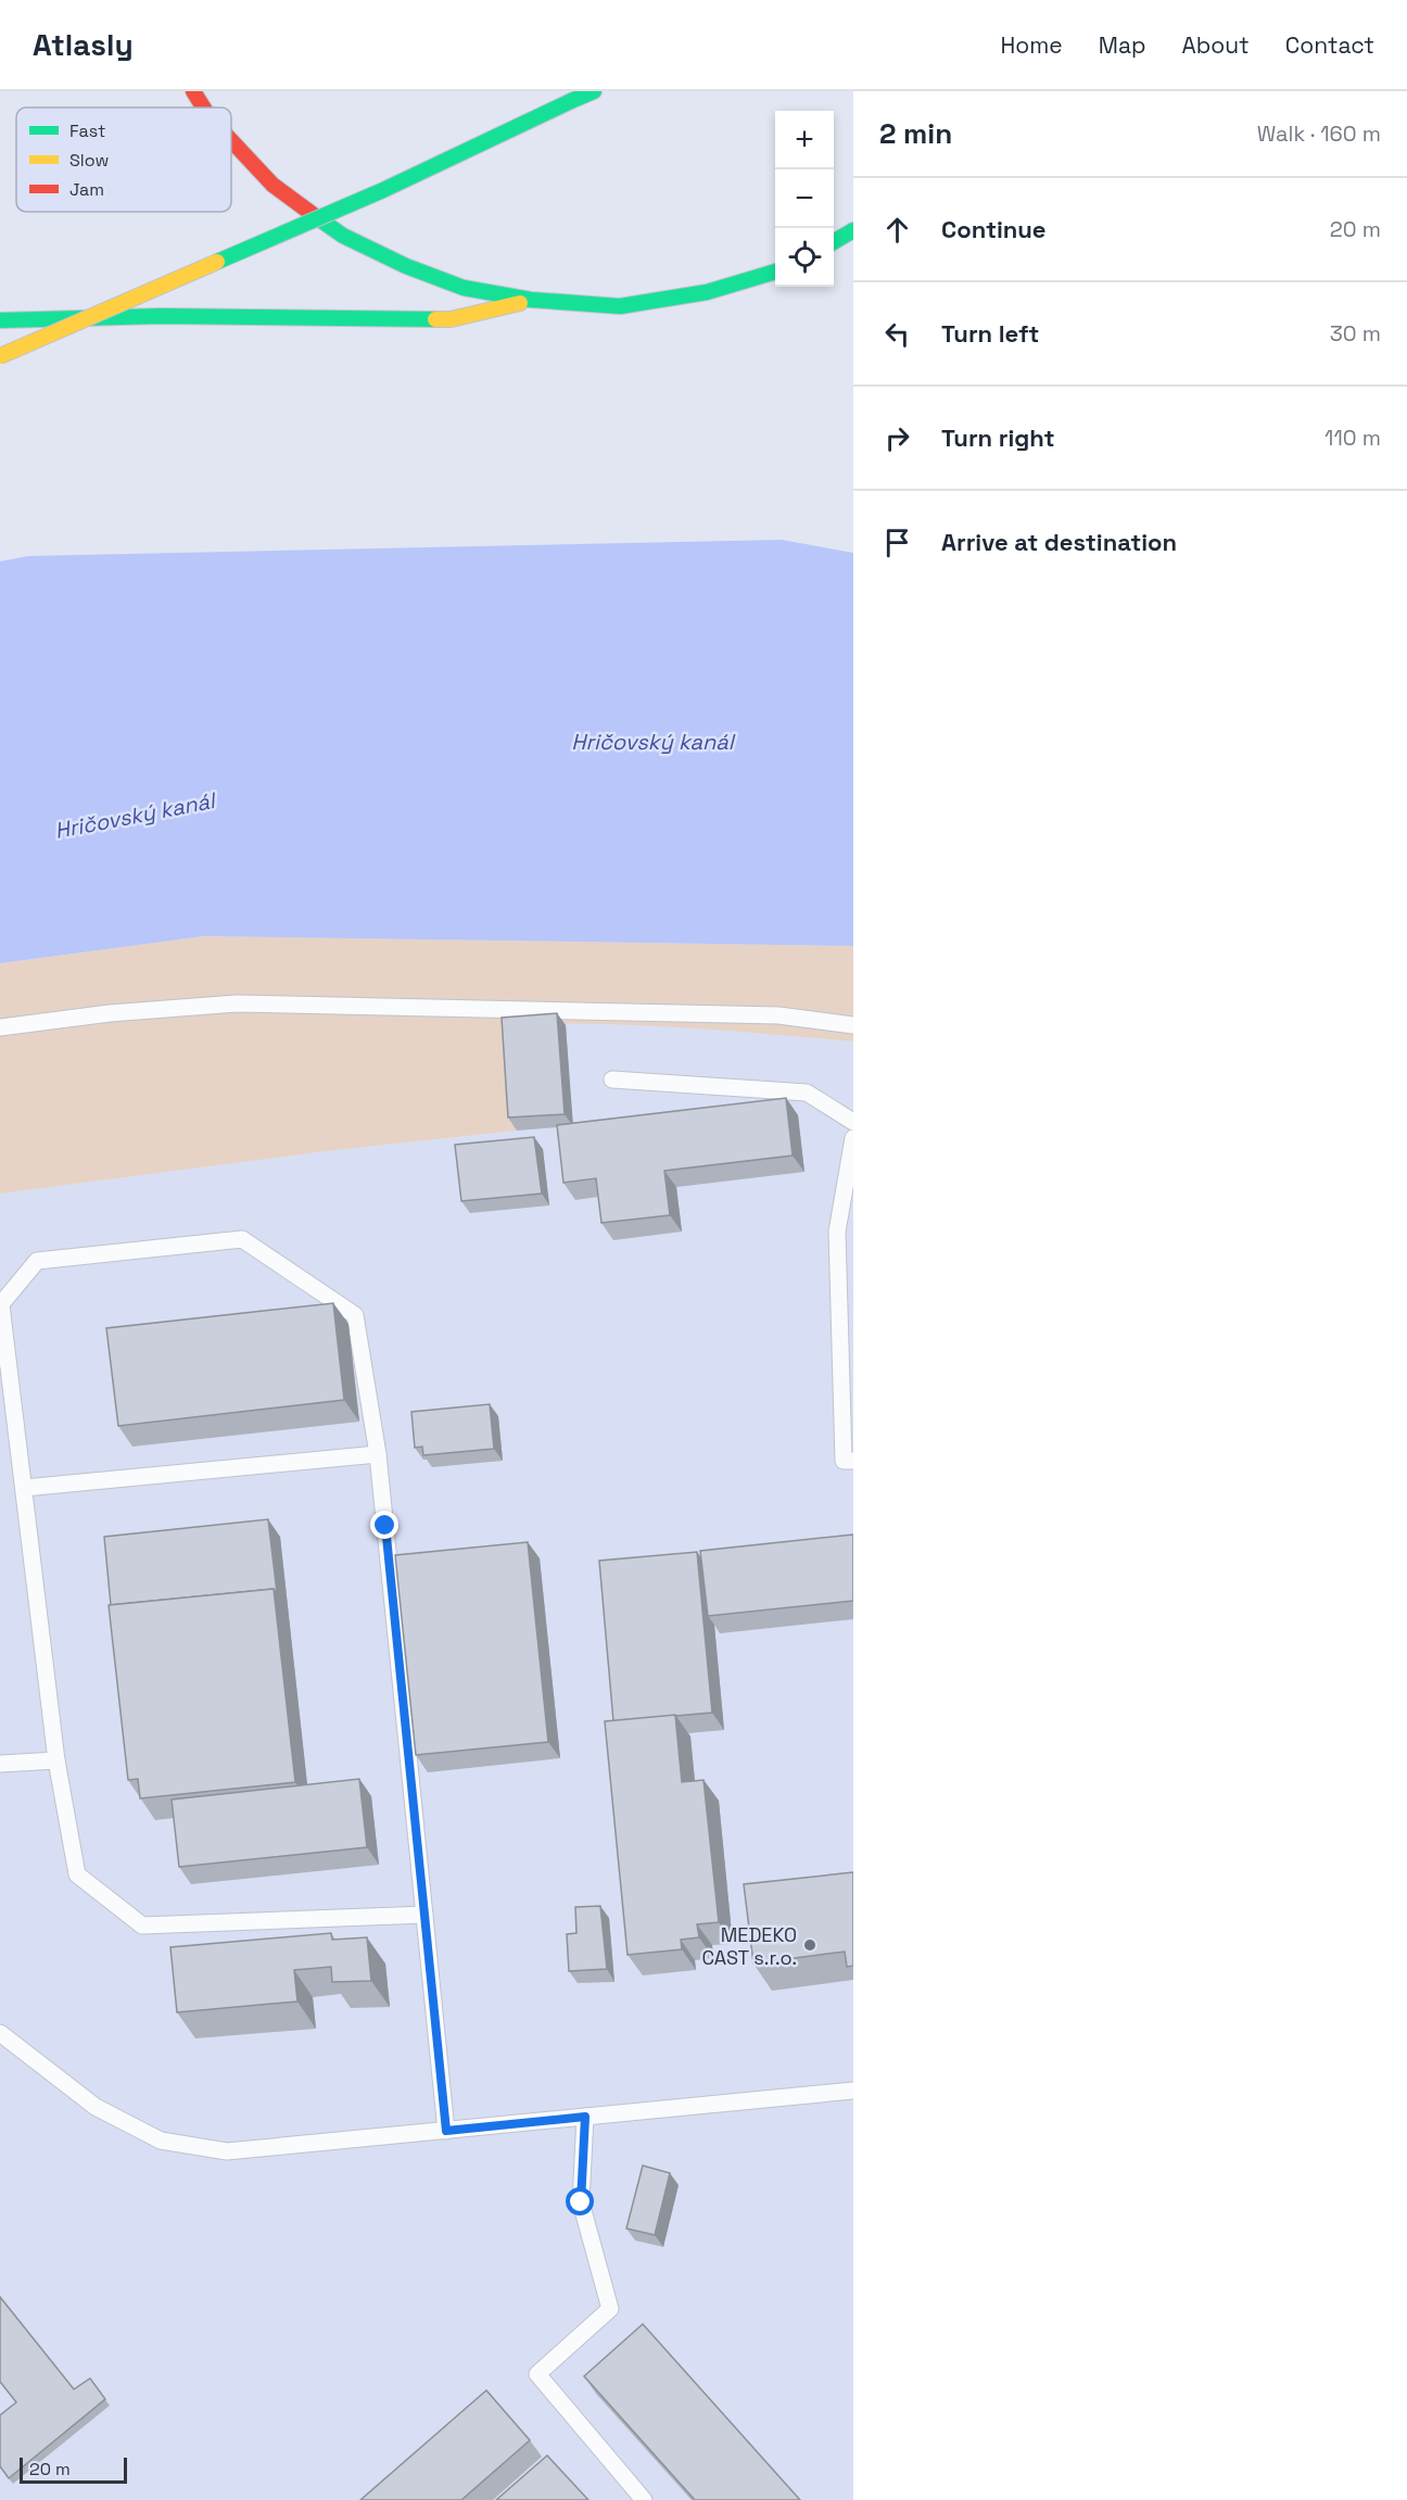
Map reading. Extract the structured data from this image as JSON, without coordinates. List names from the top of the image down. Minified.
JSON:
{"water":["Hričovský kanál"],"places":["MEDEKO CAST s.r.o."],"legend":["Fast","Slow","Jam"],"scale_bar":"20 m","page":{"header":"Atlasly","nav":["Home","Map","About","Contact"],"heading":["2 min","Walk · 160 m"],"map_buttons":["+","−"],"list":[["Continue","20 m"],["Turn left","30 m"],["Turn right","110 m"],"Arrive at destination"],"scale":"20 m"}}
